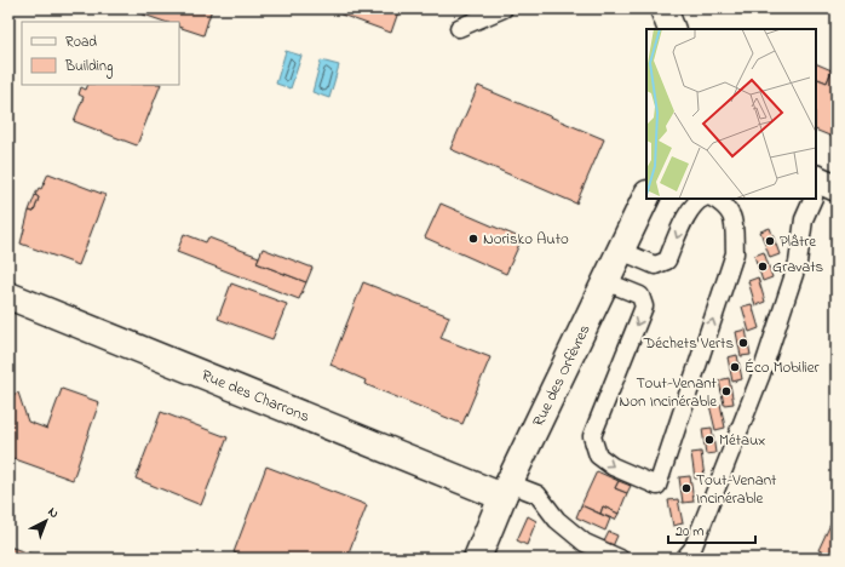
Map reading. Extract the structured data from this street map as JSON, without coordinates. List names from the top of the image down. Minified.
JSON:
{"streets":{"street":["Rue des Orfèvres","Rue des Charrons"]},"crossings":[["Rue des Orfèvres","Rue des Charrons"]],"places":["Norisko Auto","Plâtre","Gravats","Déchets Verts","Éco Mobilier","Tout-Venant Non Incinérable","Métaux","Tout-Venant Incinérable"],"legend":["Road","Building"],"scale_bar":"20 m","north":"top right"}
